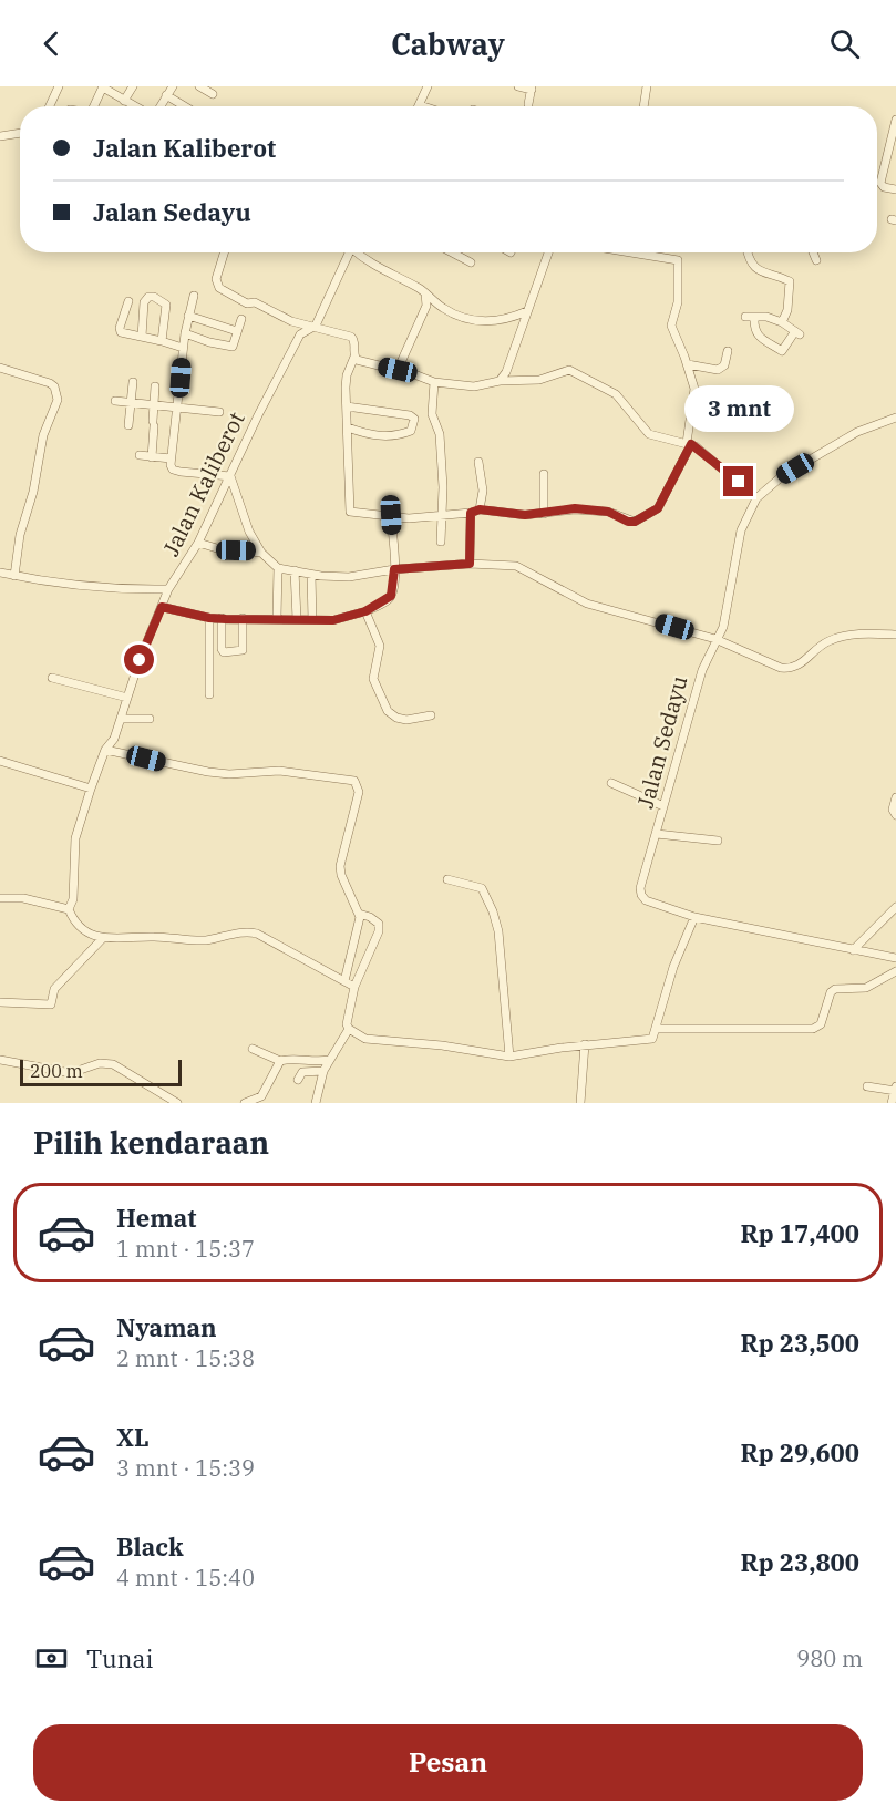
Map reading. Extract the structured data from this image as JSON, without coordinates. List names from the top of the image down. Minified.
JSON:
{"streets":{"street":["Jalan Kaliberot","Jalan Sedayu"]},"scale_bar":"200 m","page":{"header":"Cabway","banner":["Jalan Kaliberot","Jalan Sedayu"],"bubble":"3 mnt","scale":"200 m","heading":"Pilih kendaraan","list":[{"name":"Hemat","note":"1 mnt · 15:37","value":"Rp 17,400"},{"name":"Nyaman","note":"2 mnt · 15:38","value":"Rp 23,500"},{"name":"XL","note":"3 mnt · 15:39","value":"Rp 29,600"},{"name":"Black","note":"4 mnt · 15:40","value":"Rp 23,800"}],"pay":["Tunai","980 m"],"buttons":"Pesan"}}
